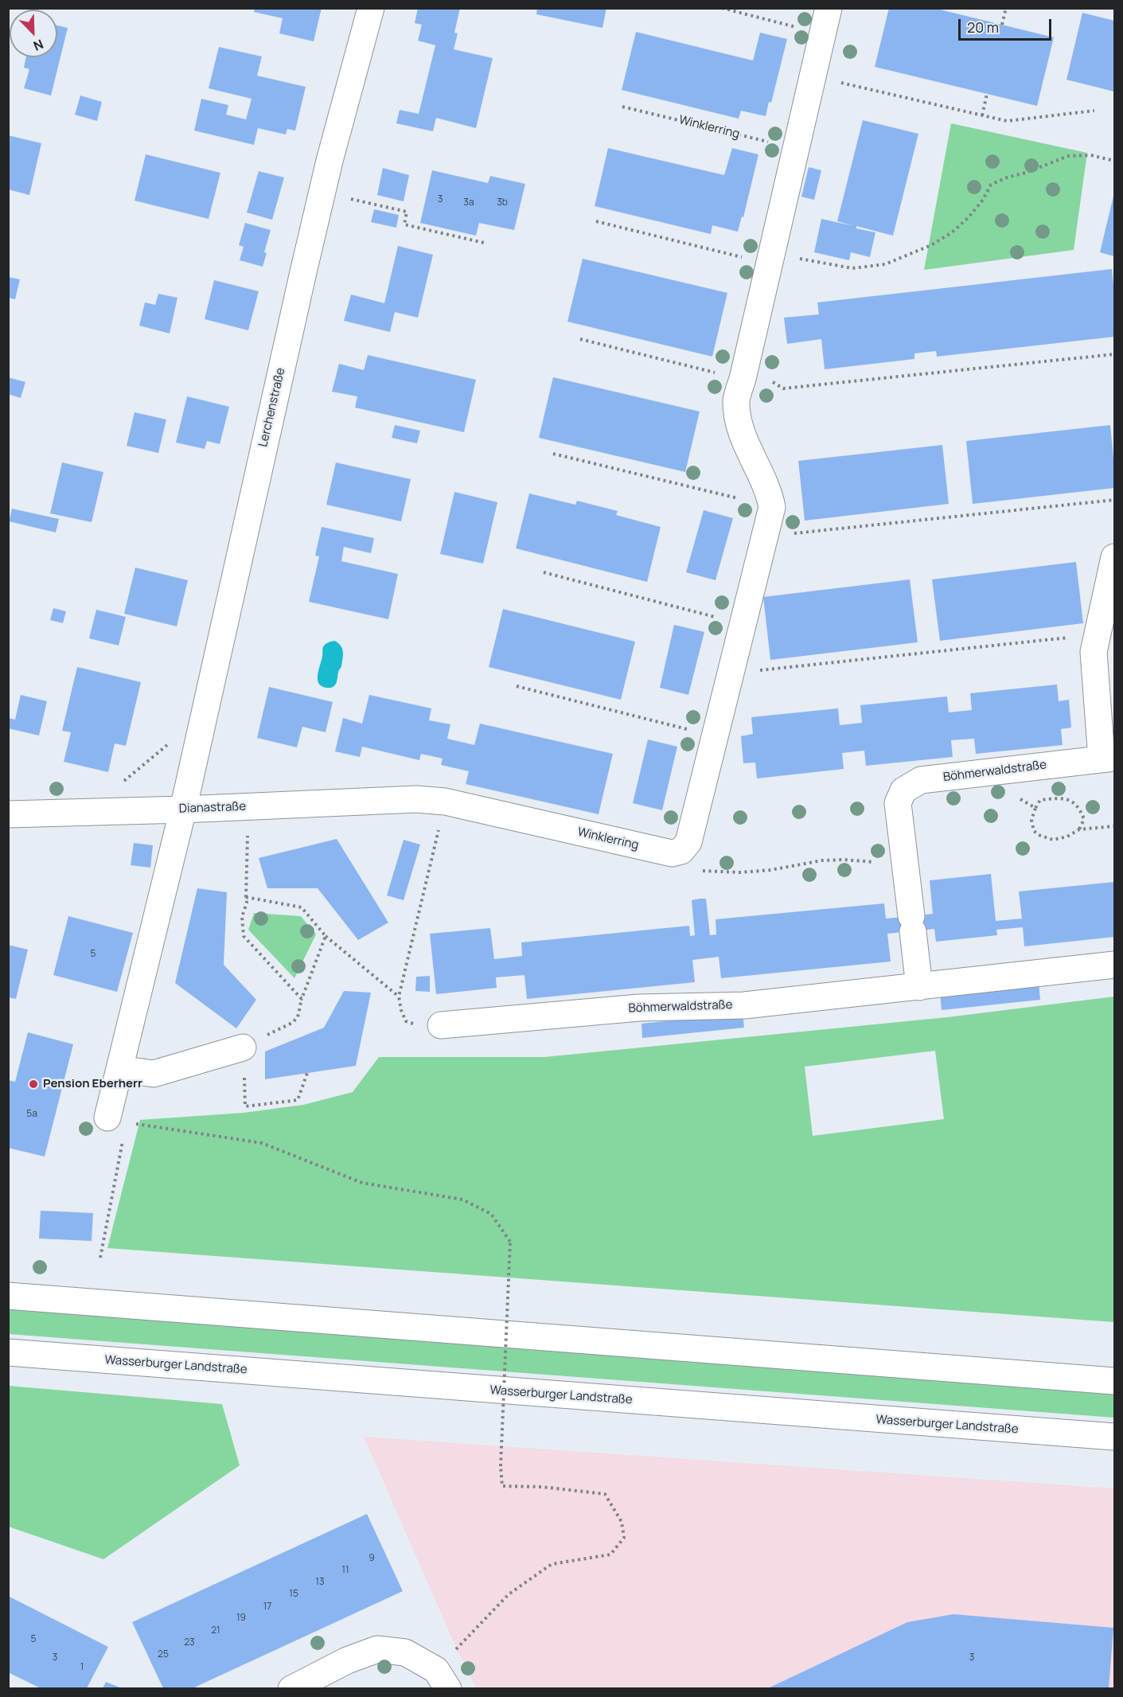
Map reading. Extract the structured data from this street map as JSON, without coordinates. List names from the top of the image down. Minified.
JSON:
{"streets":{"street":["Winklerring","Lerchenstraße","Böhmerwaldstraße","Dianastraße","Wasserburger Landstraße"]},"crossings":[["Winklerring","Dianastraße"],["Lerchenstraße","Dianastraße"]],"places":["Pension Eberherr"],"house_numbers":["3","3a","3b","5","5a","9","11","13","15","17","19","21","5","23","25","3","3","1"],"scale_bar":"20 m","north":"bottom right"}
